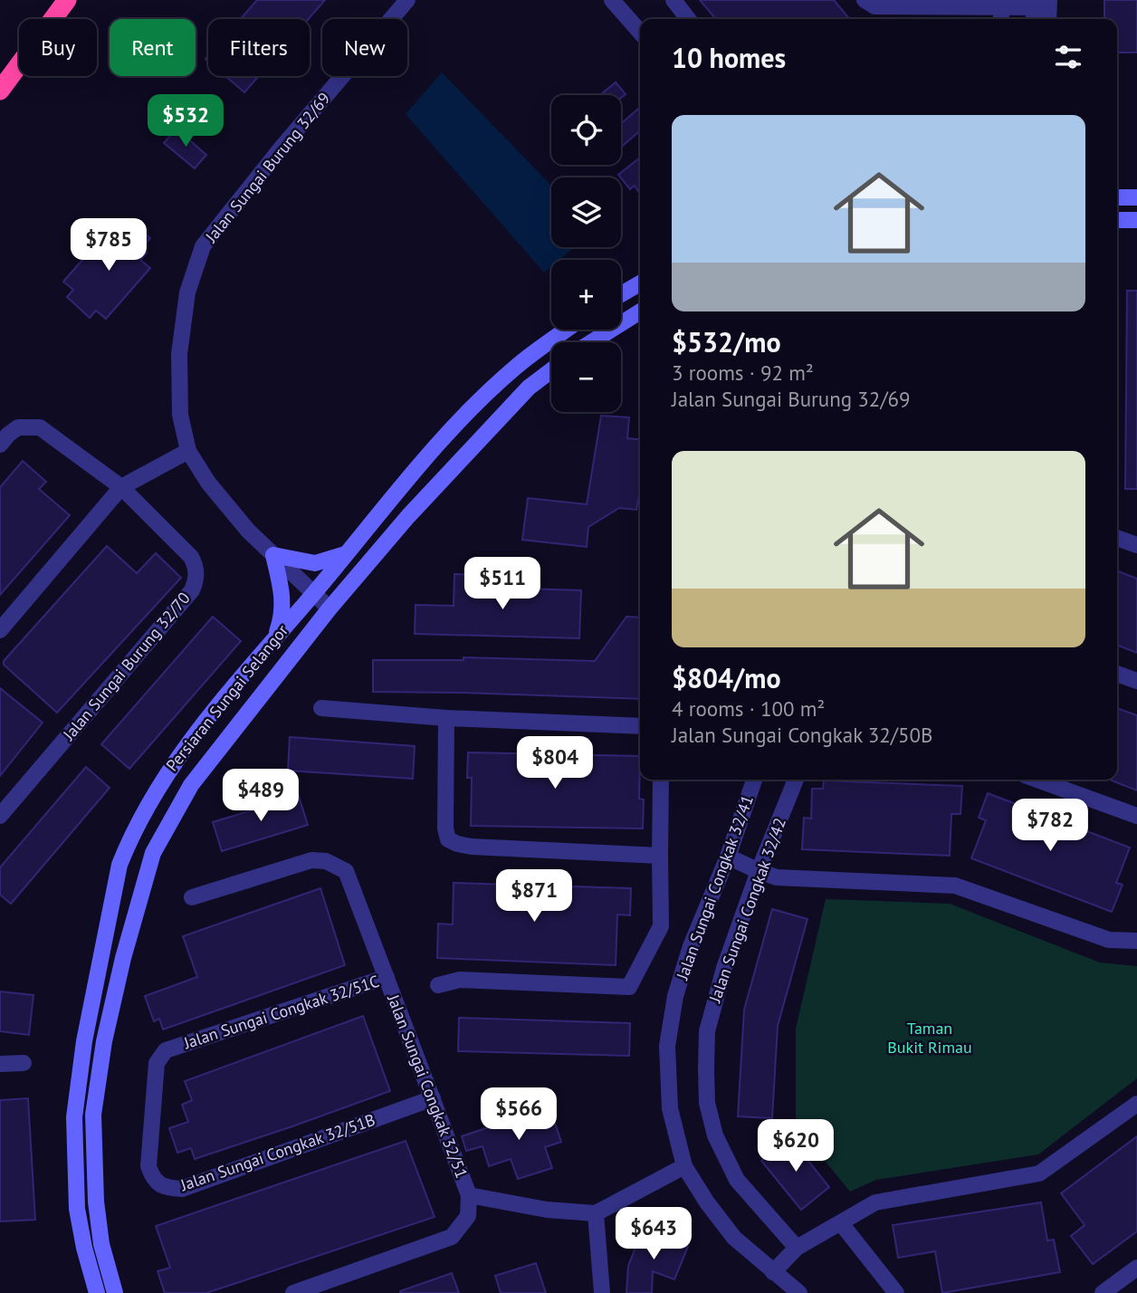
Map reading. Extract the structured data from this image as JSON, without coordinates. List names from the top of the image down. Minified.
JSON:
{"streets":{"main road":["Persiaran Sungai Selangor"],"street":["Jalan Sungai Burung 32/69","Jalan Sungai Burung 32/70","Jalan Sungai Congkak 32/41","Jalan Sungai Congkak 32/42","Jalan Sungai Congkak 32/51C","Jalan Sungai Congkak 32/51","Jalan Sungai Congkak 32/51B"]},"crossings":[["Jalan Sungai Burung 32/69","Persiaran Sungai Selangor"],["Jalan Sungai Congkak 32/51C","Jalan Sungai Congkak 32/51"],["Jalan Sungai Congkak 32/51C","Jalan Sungai Congkak 32/51B"],["Jalan Sungai Congkak 32/51","Jalan Sungai Congkak 32/51B"]],"parks":["Taman Bukit Rimau"],"page":{"chip":["Buy","Rent","Filters","New"],"heading":"10 homes","price":["$532","$785","$511","$804","$489","$782","$871","$566","$620","$643"],"map_buttons":["+","−"],"list":[{"name":"$532/mo","note":"3 rooms · 92 m² · Jalan Sungai Burung 32/69"},{"name":"$804/mo","note":"4 rooms · 100 m² · Jalan Sungai Congkak 32/50B"}]}}
